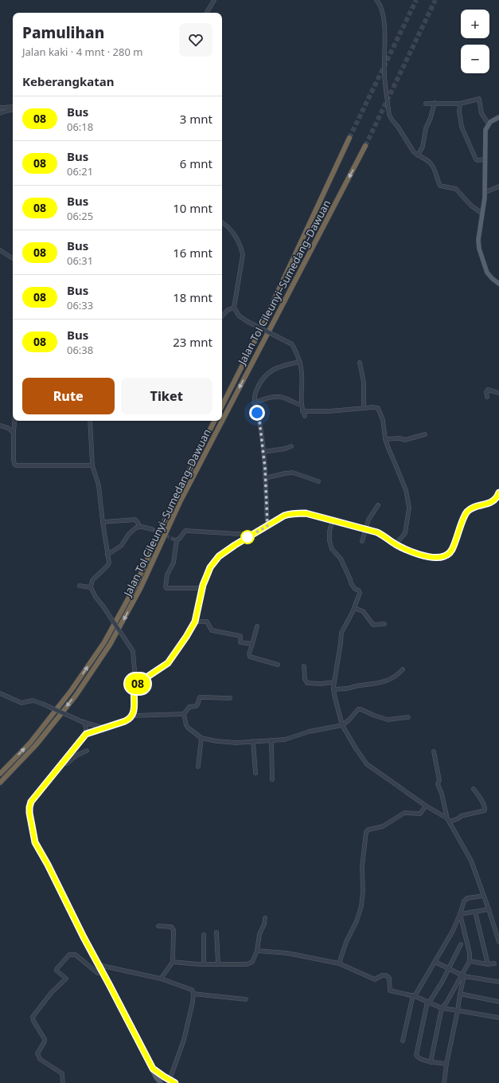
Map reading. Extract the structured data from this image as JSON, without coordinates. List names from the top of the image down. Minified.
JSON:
{"streets":{"highway":["Jalan Tol Cileunyi–Sumedang–Dawuan"]},"lines":["bus line 08"],"page":{"on_map":"08","map_buttons":["+","−"],"heading":[["Pamulihan","Jalan kaki · 4 mnt · 280 m"],"Keberangkatan"],"list":[{"mark":"08","name":"Bus","note":"06:18","value":"3 mnt"},{"mark":"08","name":"Bus","note":"06:21","value":"6 mnt"},{"mark":"08","name":"Bus","note":"06:25","value":"10 mnt"},{"mark":"08","name":"Bus","note":"06:31","value":"16 mnt"},{"mark":"08","name":"Bus","note":"06:33","value":"18 mnt"},{"mark":"08","name":"Bus","note":"06:38","value":"23 mnt"}],"buttons":["Rute","Tiket"]}}
